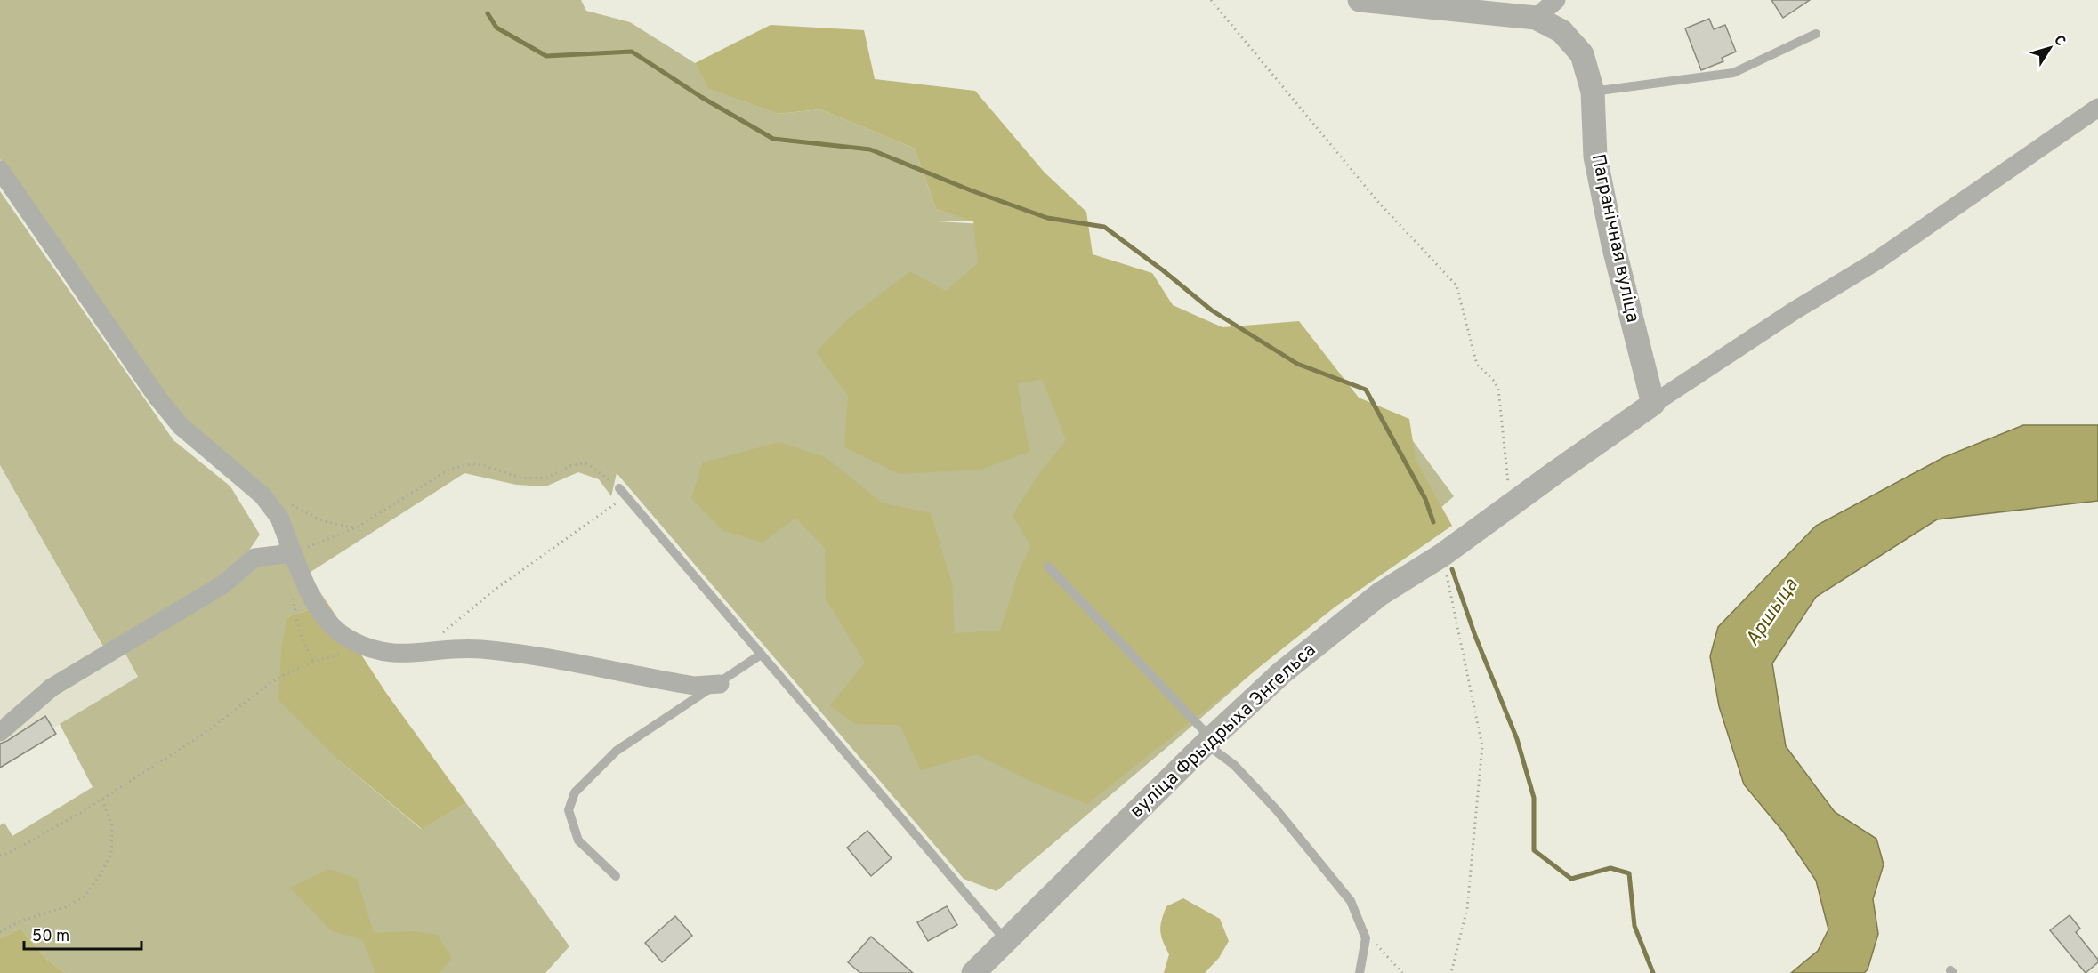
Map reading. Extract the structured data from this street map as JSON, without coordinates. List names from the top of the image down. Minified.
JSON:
{"streets":{"street":["Пагранічная вуліца","вуліца Фрыдрыха Энгельса"]},"crossings":[["Пагранічная вуліца","вуліца Фрыдрыха Энгельса"]],"water":["Аршыца"],"scale_bar":"50 m","north":"top right"}
